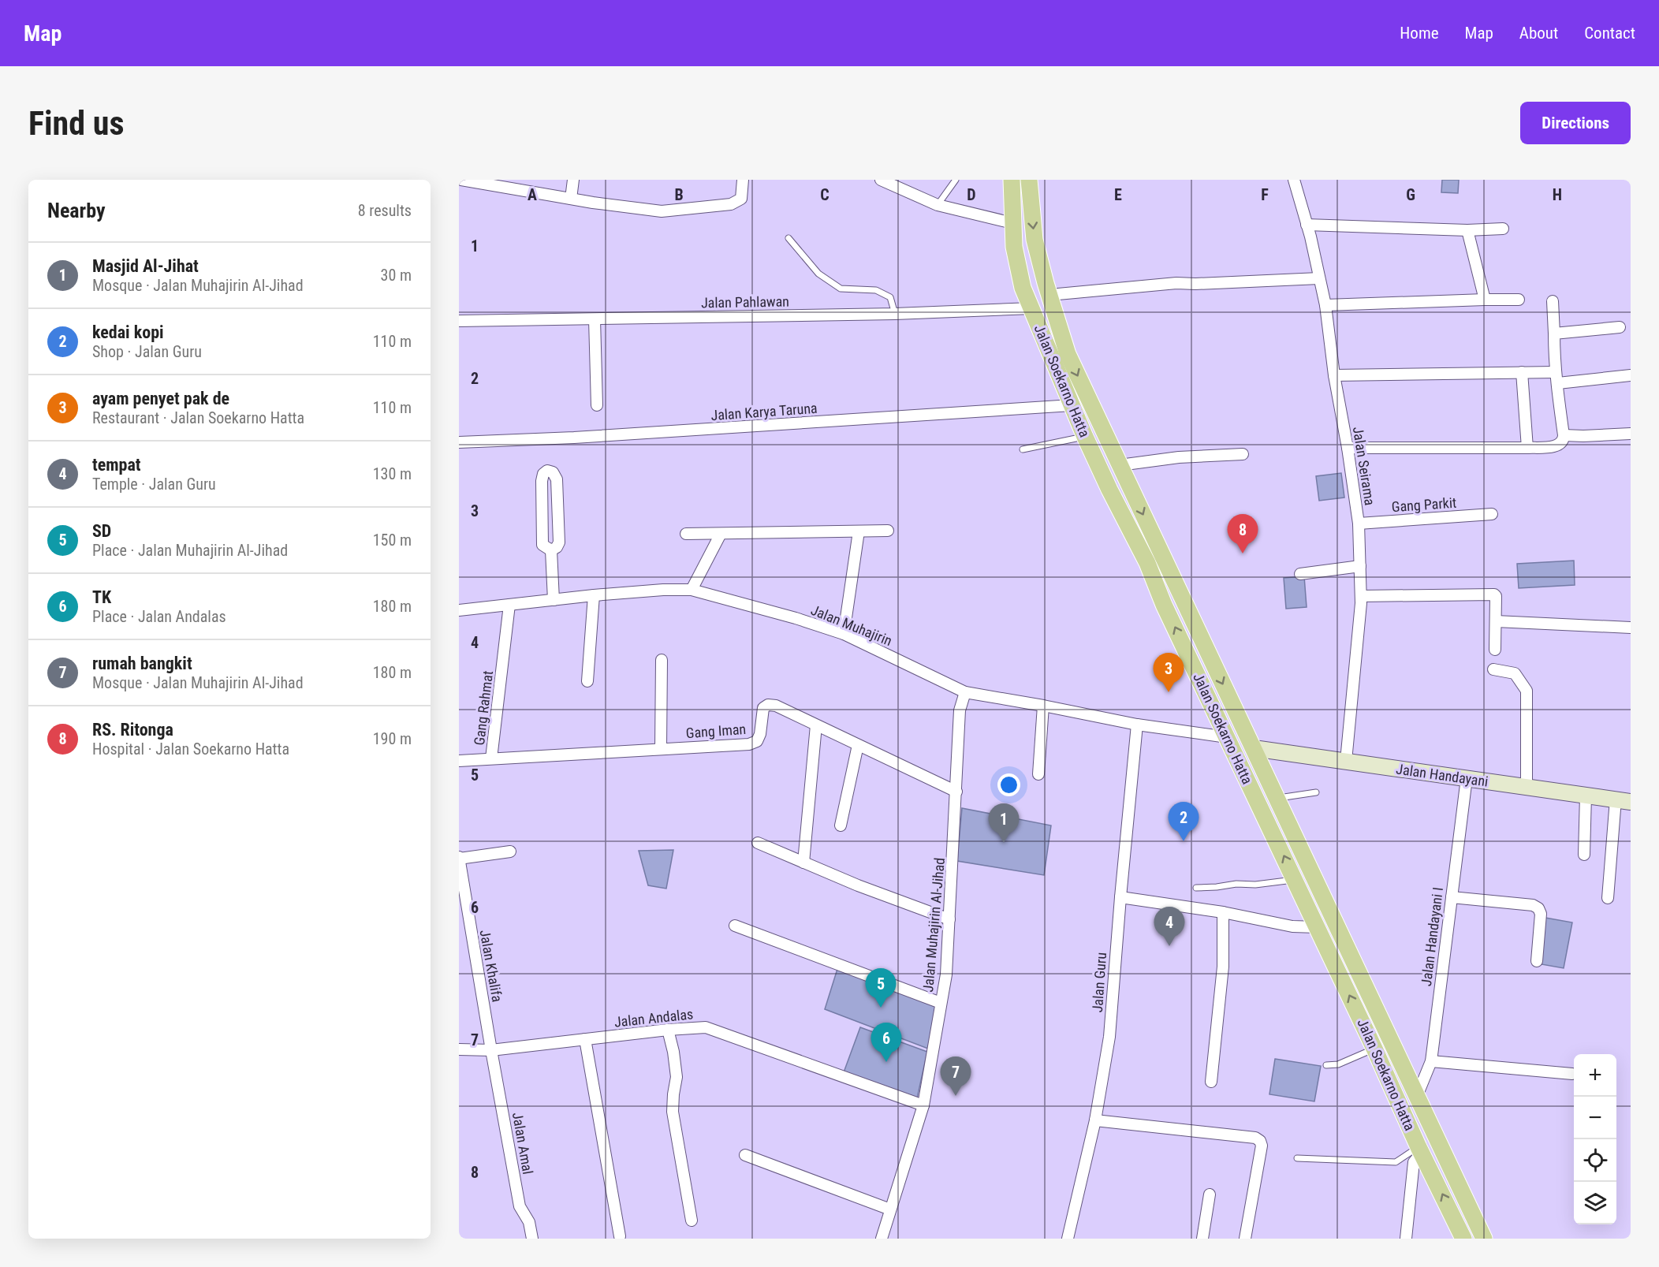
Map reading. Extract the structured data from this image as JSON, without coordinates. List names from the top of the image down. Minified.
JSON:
{"streets":{"main road":["Jalan Soekarno Hatta"],"street":["Jalan Pahlawan","Jalan Karya Taruna","Jalan Seirama","Gang Parkit","Jalan Muhajirin","Gang Rahmat","Gang Iman","Jalan Handayani","Jalan Muhajirin Al-Jihad","Jalan Handayani I","Jalan Khalifa","Jalan Guru","Jalan Andalas","Jalan Amal"]},"crossings":[["Jalan Pahlawan","Jalan Soekarno Hatta"],["Jalan Soekarno Hatta","Jalan Karya Taruna"],["Jalan Soekarno Hatta","Jalan Muhajirin"],["Jalan Soekarno Hatta","Jalan Handayani"],["Jalan Soekarno Hatta","Jalan Handayani I"],["Jalan Seirama","Gang Parkit"],["Jalan Seirama","Jalan Handayani"],["Jalan Muhajirin","Gang Rahmat"],["Jalan Muhajirin","Jalan Muhajirin Al-Jihad"],["Jalan Muhajirin","Jalan Guru"],["Gang Rahmat","Gang Iman"],["Gang Iman","Jalan Muhajirin Al-Jihad"],["Jalan Handayani","Jalan Handayani I"],["Jalan Muhajirin Al-Jihad","Jalan Andalas"],["Jalan Khalifa","Jalan Andalas"],["Jalan Khalifa","Jalan Amal"],["Jalan Andalas","Jalan Amal"]],"page":{"header":"Map","nav":["Home","Map","About","Contact"],"buttons":"Directions","title":"Find us","heading":["Nearby","8 results"],"list":[{"mark":"1","name":"Masjid Al-Jihat","note":"Mosque · Jalan Muhajirin Al-Jihad","value":"30 m"},{"mark":"2","name":"kedai kopi","note":"Shop · Jalan Guru","value":"110 m"},{"mark":"3","name":"ayam penyet pak de","note":"Restaurant · Jalan Soekarno Hatta","value":"110 m"},{"mark":"4","name":"tempat","note":"Temple · Jalan Guru","value":"130 m"},{"mark":"5","name":"SD","note":"Place · Jalan Muhajirin Al-Jihad","value":"150 m"},{"mark":"6","name":"TK","note":"Place · Jalan Andalas","value":"180 m"},{"mark":"7","name":"rumah bangkit","note":"Mosque · Jalan Muhajirin Al-Jihad","value":"180 m"},{"mark":"8","name":"RS. Ritonga","note":"Hospital · Jalan Soekarno Hatta","value":"190 m"}],"pins":["8","3","2","1","4","5","6","7"],"map_buttons":["+","−"]},"grid":{"columns":["A","B","C","D","E","F","G","H"],"rows":["1","2","3","4","5","6","7","8"]}}
